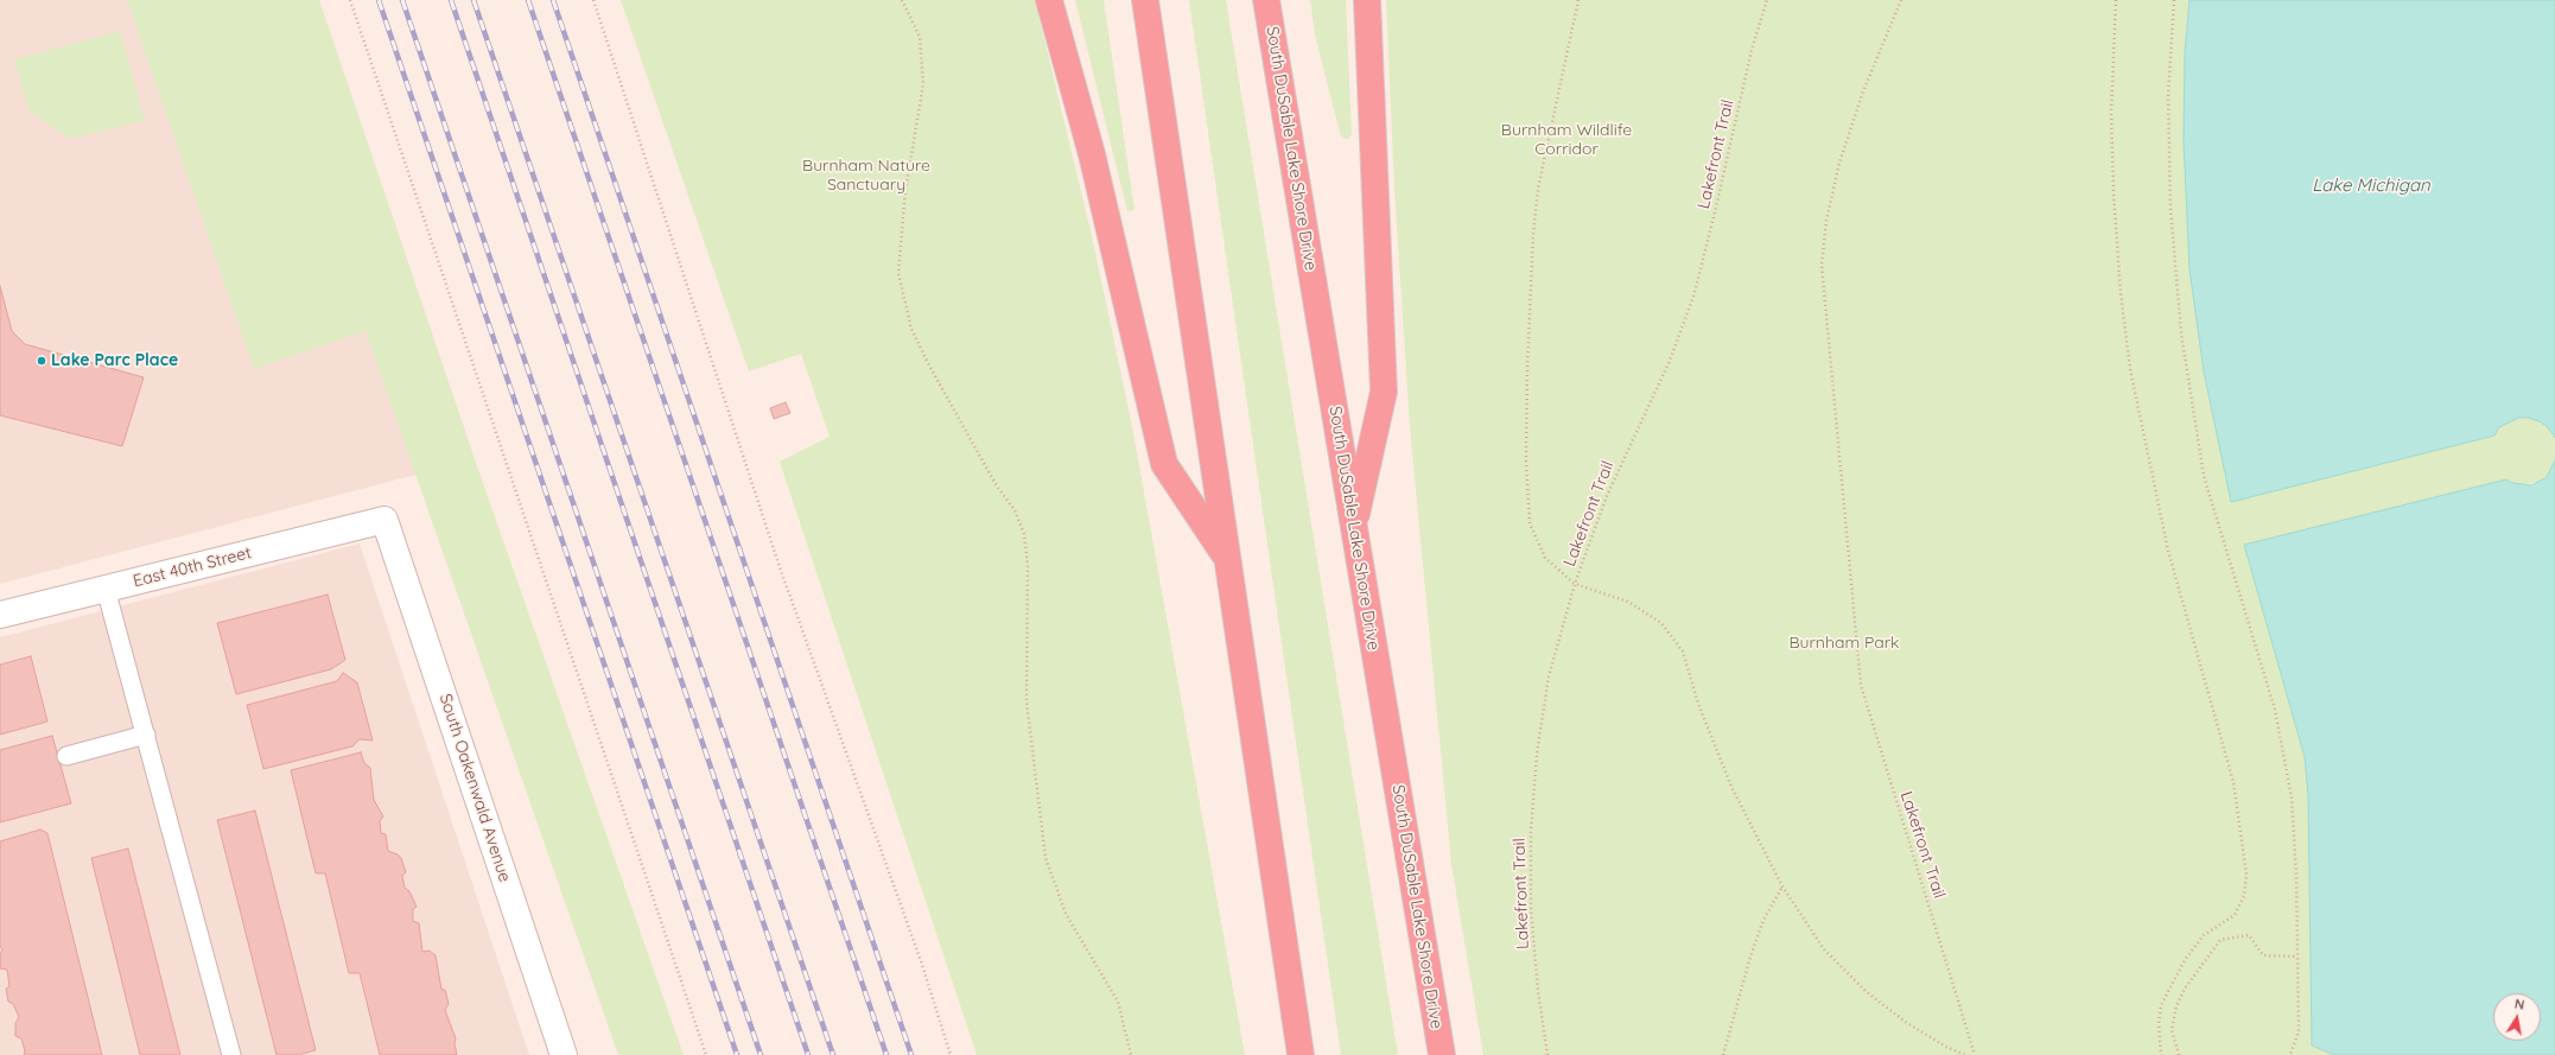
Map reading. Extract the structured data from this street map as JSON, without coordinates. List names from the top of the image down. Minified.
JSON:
{"streets":{"highway":["South DuSable Lake Shore Drive"],"street":["East 40th Street","South Oakenwald Avenue"],"path":["Lakefront Trail"]},"crossings":[["East 40th Street","South Oakenwald Avenue"]],"water":["Lake Michigan"],"parks":["Burnham Wildlife Corridor","Burnham Nature Sanctuary","Burnham Park"],"places":["Lake Parc Place"],"north":"top"}
